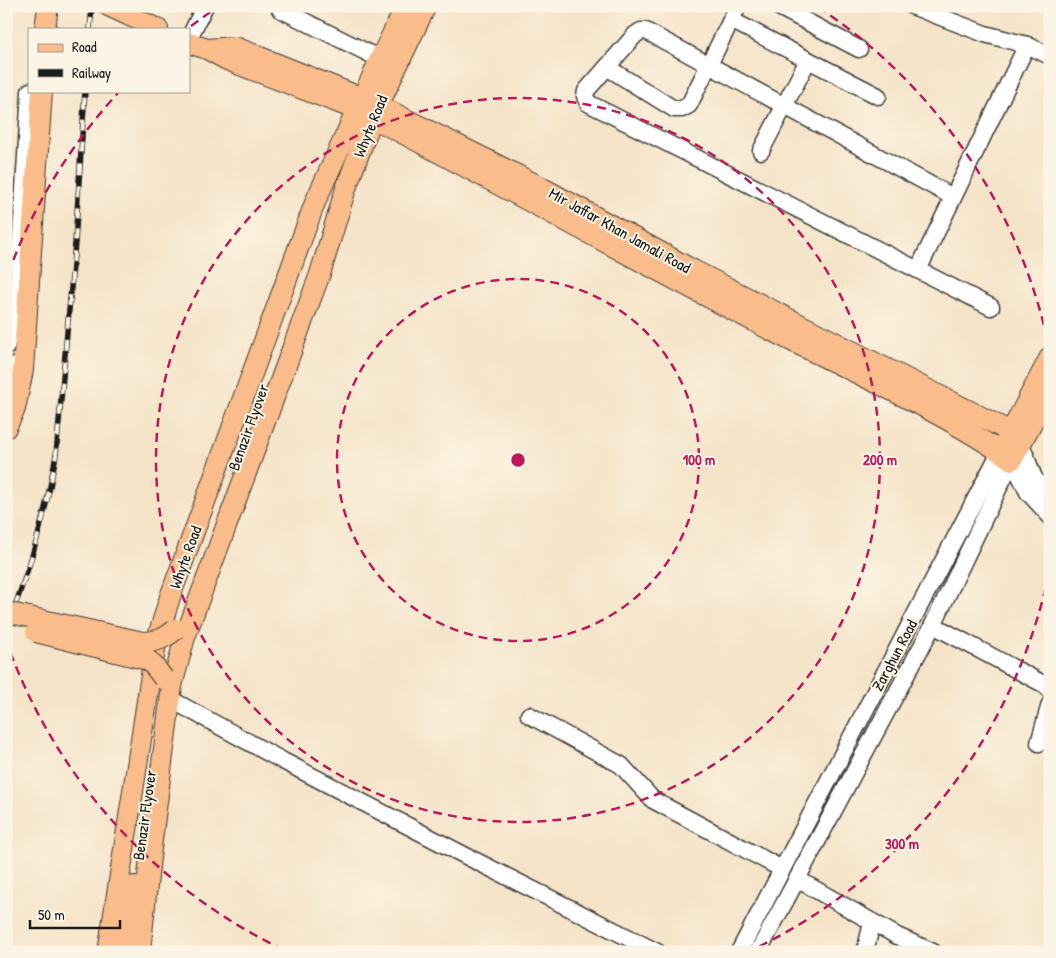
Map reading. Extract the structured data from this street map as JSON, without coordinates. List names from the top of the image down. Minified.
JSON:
{"streets":{"main road":["Whyte Road","Mir Jaffar Khan Jamali Road","Benazir Flyover","Zarghun Road"]},"crossings":[["Whyte Road","Mir Jaffar Khan Jamali Road"],["Whyte Road","Benazir Flyover"],["Mir Jaffar Khan Jamali Road","Zarghun Road"]],"legend":["Road","Railway"],"scale_bar":"50 m","rings":["100 m","200 m","300 m"]}
